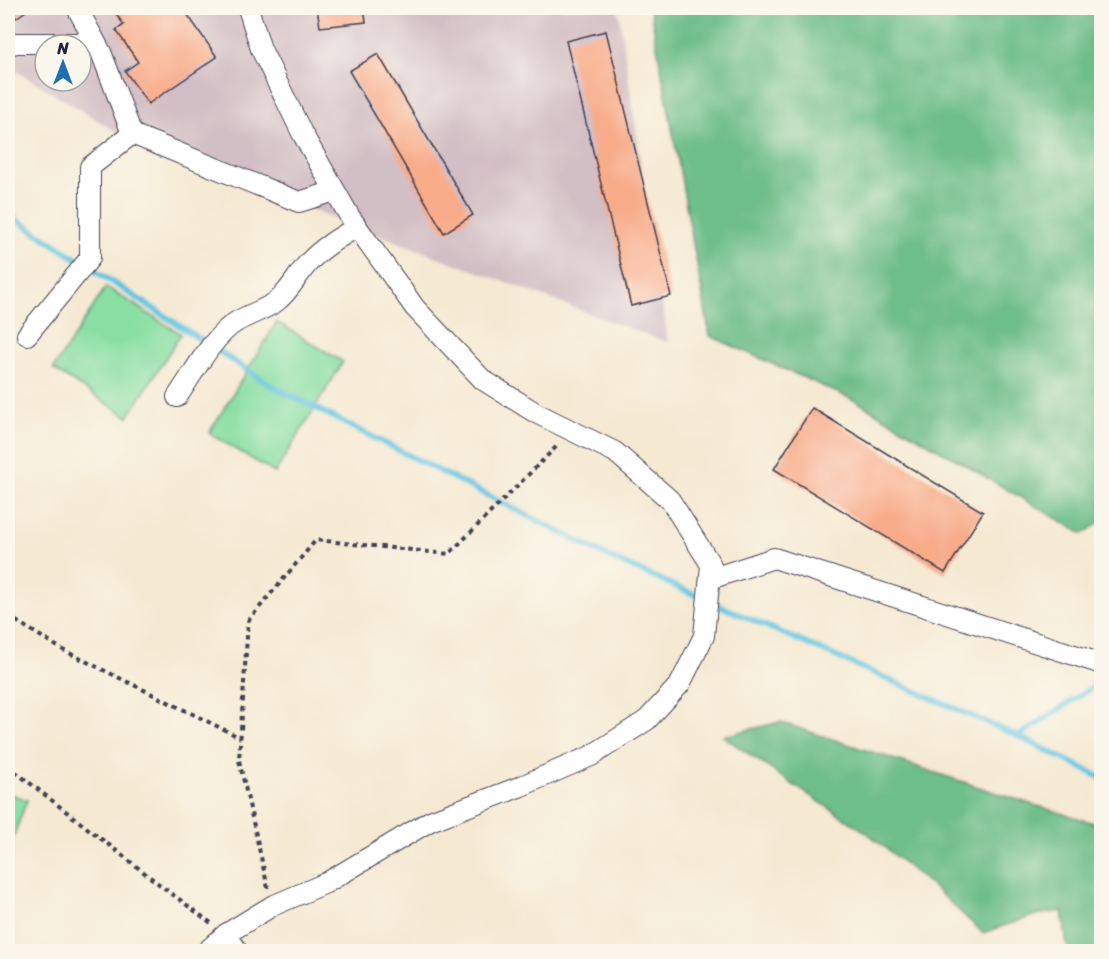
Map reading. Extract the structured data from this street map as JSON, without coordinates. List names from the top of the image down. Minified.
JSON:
{"north":"top"}
